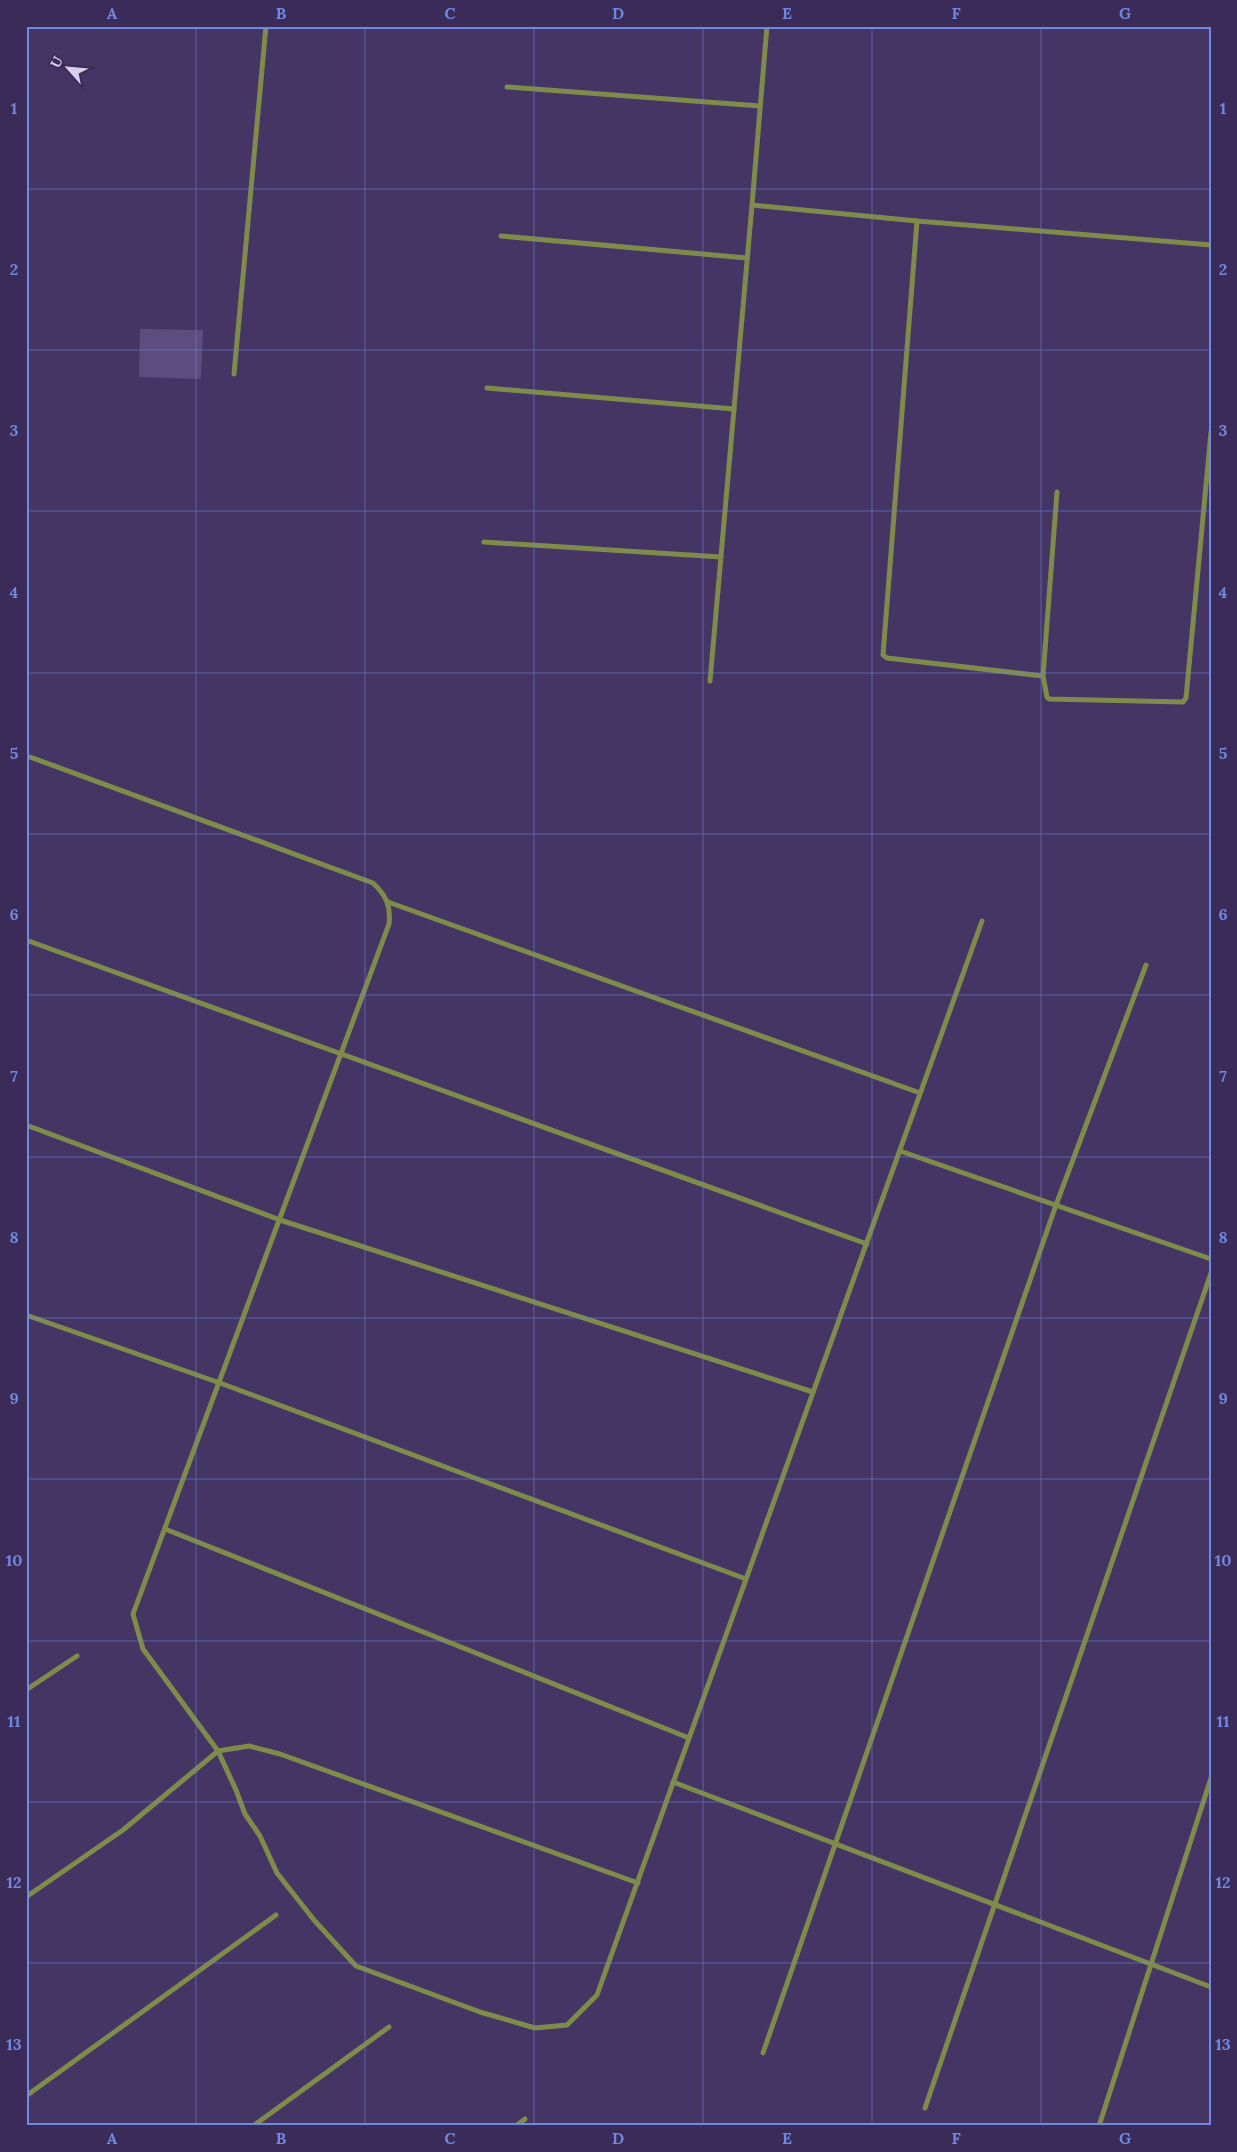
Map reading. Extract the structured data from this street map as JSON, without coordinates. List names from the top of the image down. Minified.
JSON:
{"north":"top left","grid":{"columns":["A","B","C","D","E","F","G"],"rows":["1","2","3","4","5","6","7","8","9","10","11","12","13"]}}
